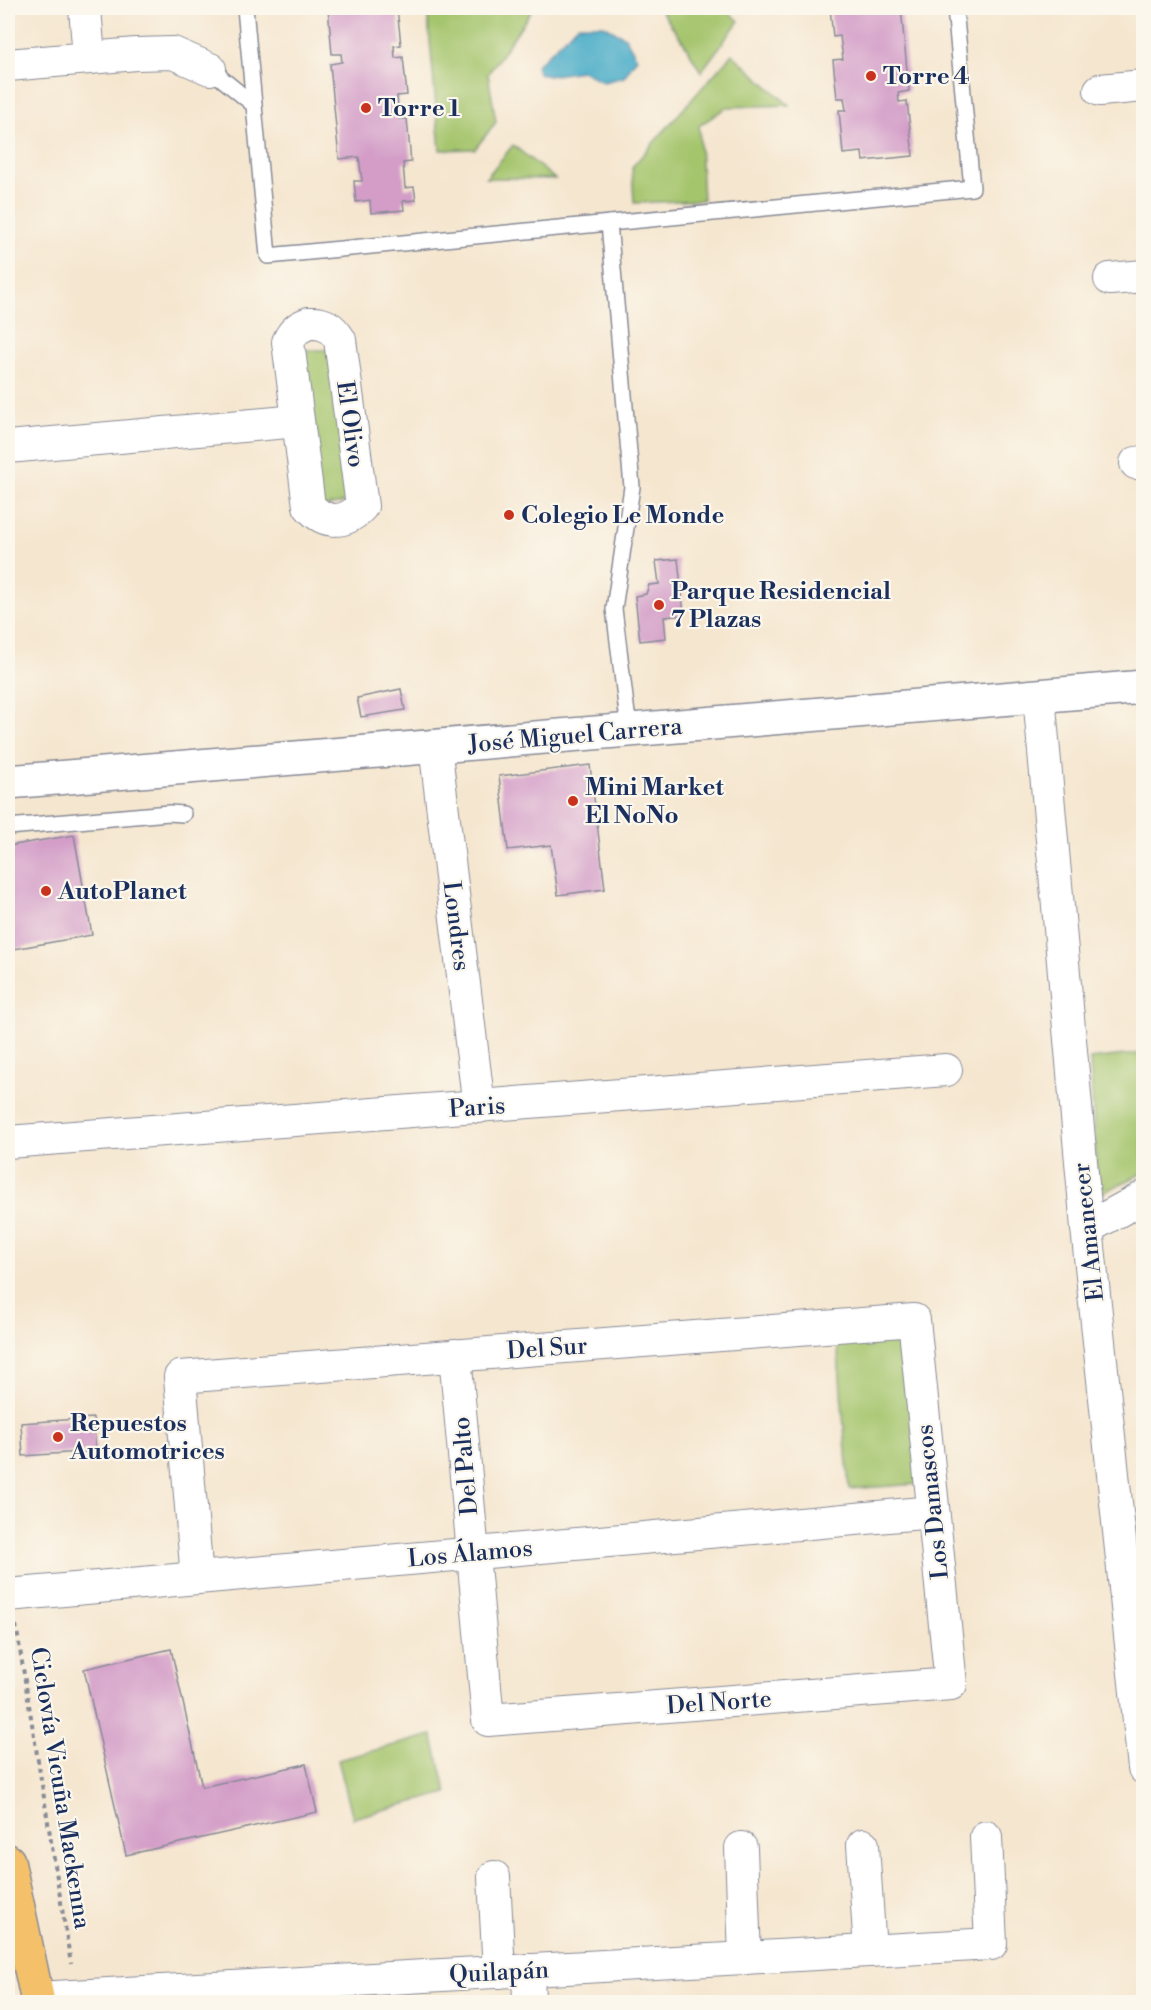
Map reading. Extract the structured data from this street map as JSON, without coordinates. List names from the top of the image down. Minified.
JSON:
{"streets":{"street":["El Olivo","José Miguel Carrera","Londres","Paris","El Amanecer","Del Sur","Del Palto","Los Damascos","Los Álamos","Del Norte","Quilapán"],"path":["Ciclovía Vicuña Mackenna"]},"crossings":[["José Miguel Carrera","Londres"],["José Miguel Carrera","El Amanecer"],["Londres","Paris"],["Del Sur","Del Palto"],["Del Sur","Los Damascos"],["Del Sur","Los Álamos"],["Del Palto","Los Álamos"],["Del Palto","Del Norte"],["Los Damascos","Los Álamos"],["Los Damascos","Del Norte"],["Los Álamos","Ciclovía Vicuña Mackenna"],["Ciclovía Vicuña Mackenna","Quilapán"]],"places":["Torre 4","Torre 1","Colegio Le Monde","Parque Residencial 7 Plazas","Mini Market El NoNo","AutoPlanet","Repuestos Automotrices"]}
